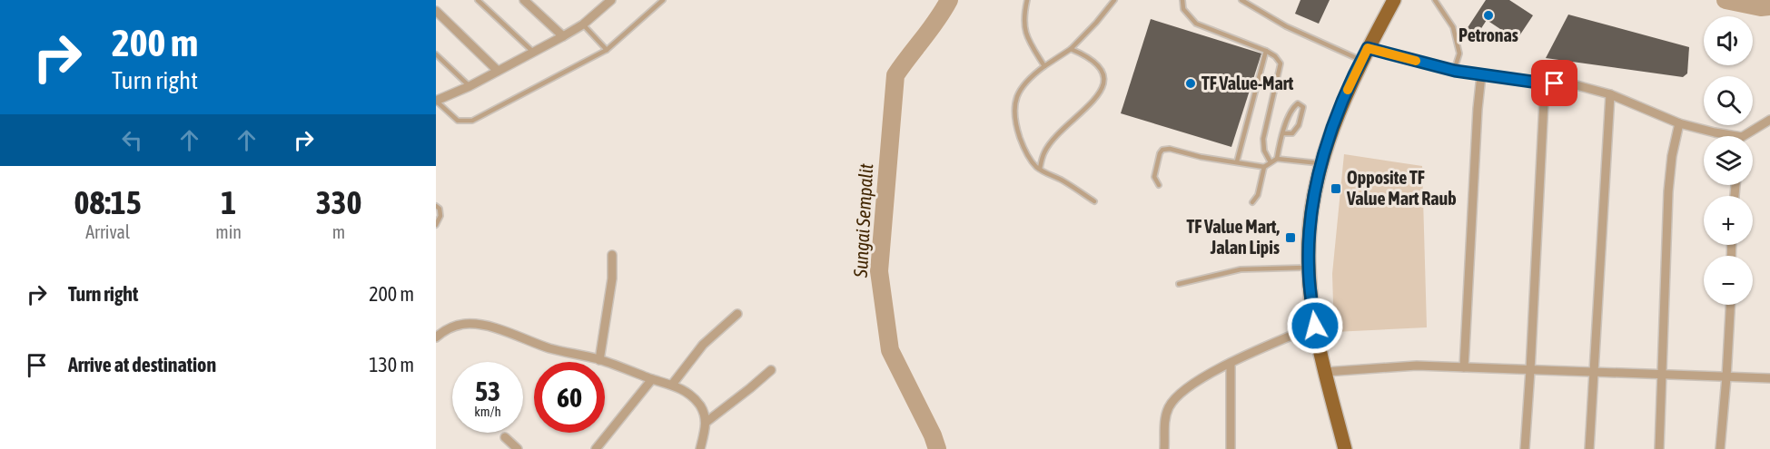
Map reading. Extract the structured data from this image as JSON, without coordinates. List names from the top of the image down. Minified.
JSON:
{"water":["Sungai Sempalit"],"places":{"other":["Petronas","TF Value-Mart"],"transit":["Opposite TF Value Mart Raub","TF Value Mart, Jalan Lipis"]},"page":{"turn":["200 m","Turn right"],"map_buttons":["+","−"],"eta":["08:15","Arrival","1","min","330","m"],"list":[{"name":"Turn right","value":"200 m"},{"name":"Arrive at destination","value":"130 m"}],"speed":"53 km/h","limit":"60"}}
